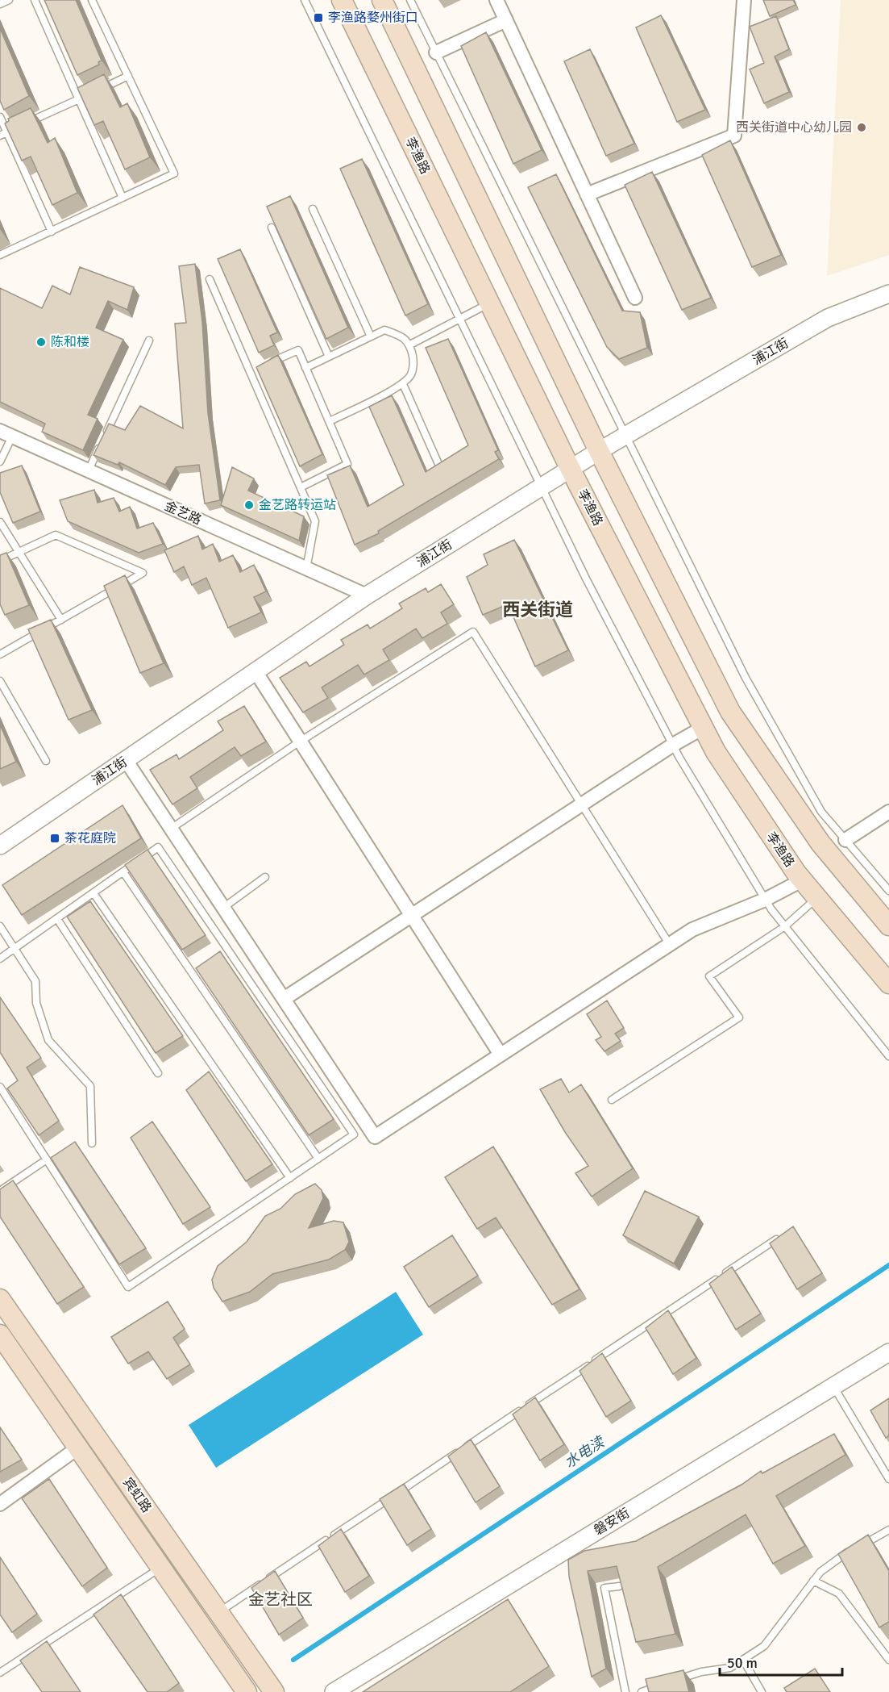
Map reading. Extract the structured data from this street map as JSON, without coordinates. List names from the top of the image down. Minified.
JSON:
{"streets":{"main road":["李渔路","宾虹路"],"street":["浦江街","金艺路","磐安街"]},"crossings":[["李渔路","浦江街"],["浦江街","金艺路"]],"districts":["西关街道","金艺社区"],"water":["水电渎"],"places":{"transit":["李渔路婺州街口","茶花庭院"],"other":["西关街道中心幼儿园","陈和楼","金艺路转运站"]},"scale_bar":"50 m"}
